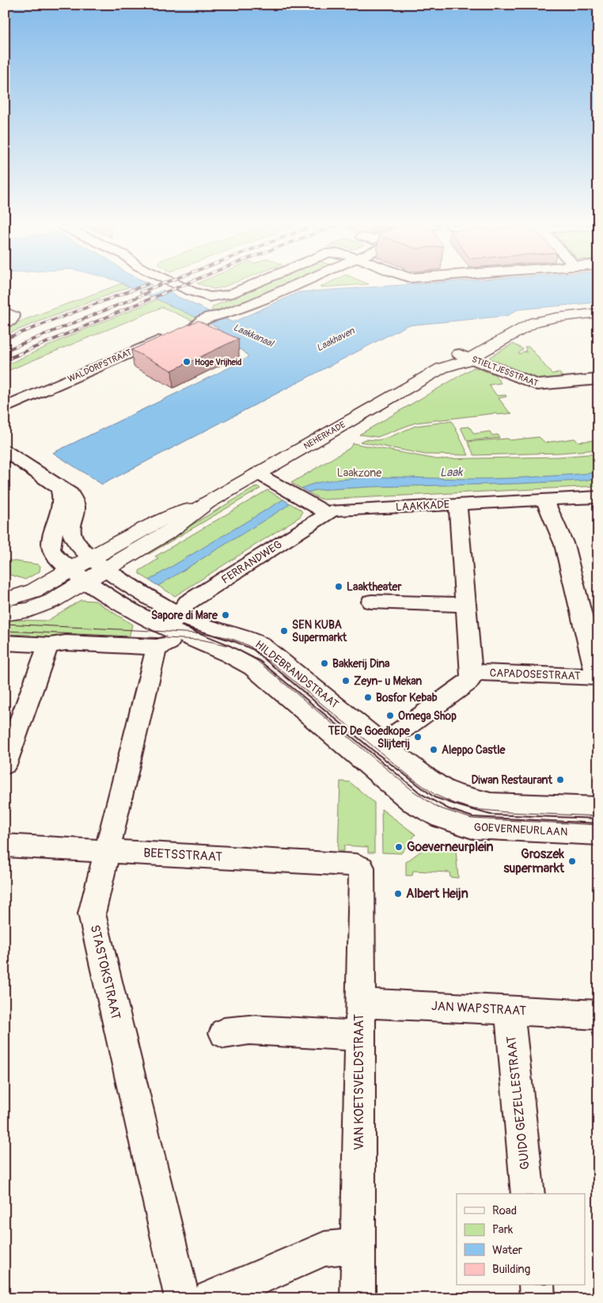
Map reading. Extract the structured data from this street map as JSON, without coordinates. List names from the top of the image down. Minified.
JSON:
{"streets":{"main road":["NEHERKADE"],"street":["WALDORPSTRAAT","STIELTJESSTRAAT","LAAKKADE","FERRANDWEG","HILDEBRANDSTRAAT","CAPADOSESTRAAT","GOEVERNEURLAAN","BEETSSTRAAT","STASTOKSTRAAT","JAN WAPSTRAAT","VAN KOETSVELDSTRAAT","GUIDO GEZELLESTRAAT"]},"crossings":[["STIELTJESSTRAAT","NEHERKADE"],["NEHERKADE","HILDEBRANDSTRAAT"],["LAAKKADE","FERRANDWEG"],["FERRANDWEG","HILDEBRANDSTRAAT"],["FERRANDWEG","STASTOKSTRAAT"],["HILDEBRANDSTRAAT","GOEVERNEURLAAN"],["HILDEBRANDSTRAAT","STASTOKSTRAAT"],["BEETSSTRAAT","STASTOKSTRAAT"],["BEETSSTRAAT","VAN KOETSVELDSTRAAT"],["JAN WAPSTRAAT","VAN KOETSVELDSTRAAT"],["JAN WAPSTRAAT","GUIDO GEZELLESTRAAT"]],"water":["Laakkanaal","Laakhaven","Laak"],"parks":["Laakzone"],"places":["Hoge Vrijheid","Laaktheater","Sapore di Mare","SEN KUBA Supermarkt","Bakkerij Dina","Zeyn- u Mekan","Bosfor Kebab","Omega Shop","TED De Goedkope Slijterij","Aleppo Castle","Diwan Restaurant","Goeverneurplein","Groszek supermarkt","Albert Heijn"],"legend":["Road","Park","Water","Building"]}
